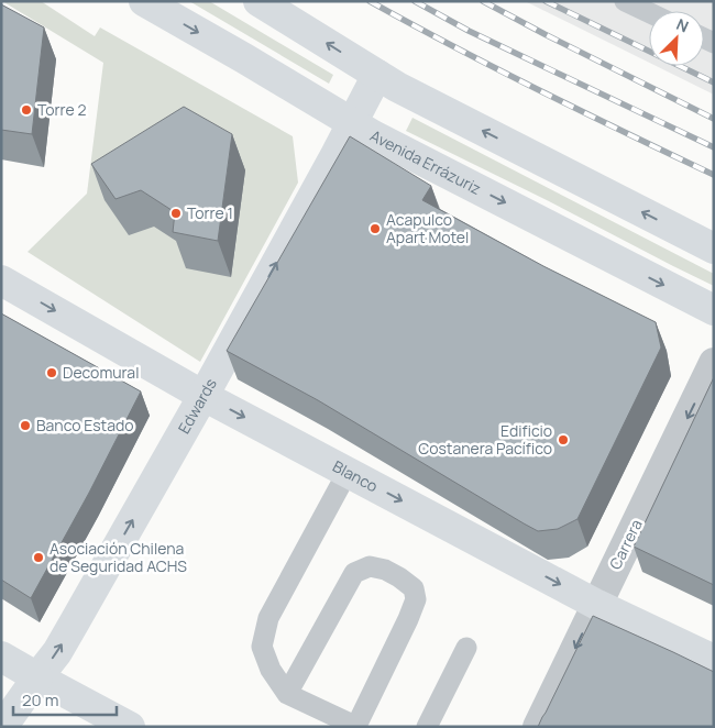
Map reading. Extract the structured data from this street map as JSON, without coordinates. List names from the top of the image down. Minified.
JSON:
{"streets":{"street":["Avenida Errázuriz","Edwards","Blanco","Carrera"]},"crossings":[["Avenida Errázuriz","Edwards"],["Edwards","Blanco"],["Blanco","Carrera"]],"one_way":["Edwards","Blanco","Carrera"],"places":["Torre 2","Torre 1","Acapulco Apart Motel","Decomural","Banco Estado","Edificio Costanera Pacífico","Asociación Chilena de Seguridad ACHS"],"scale_bar":"20 m","north":"top right"}
